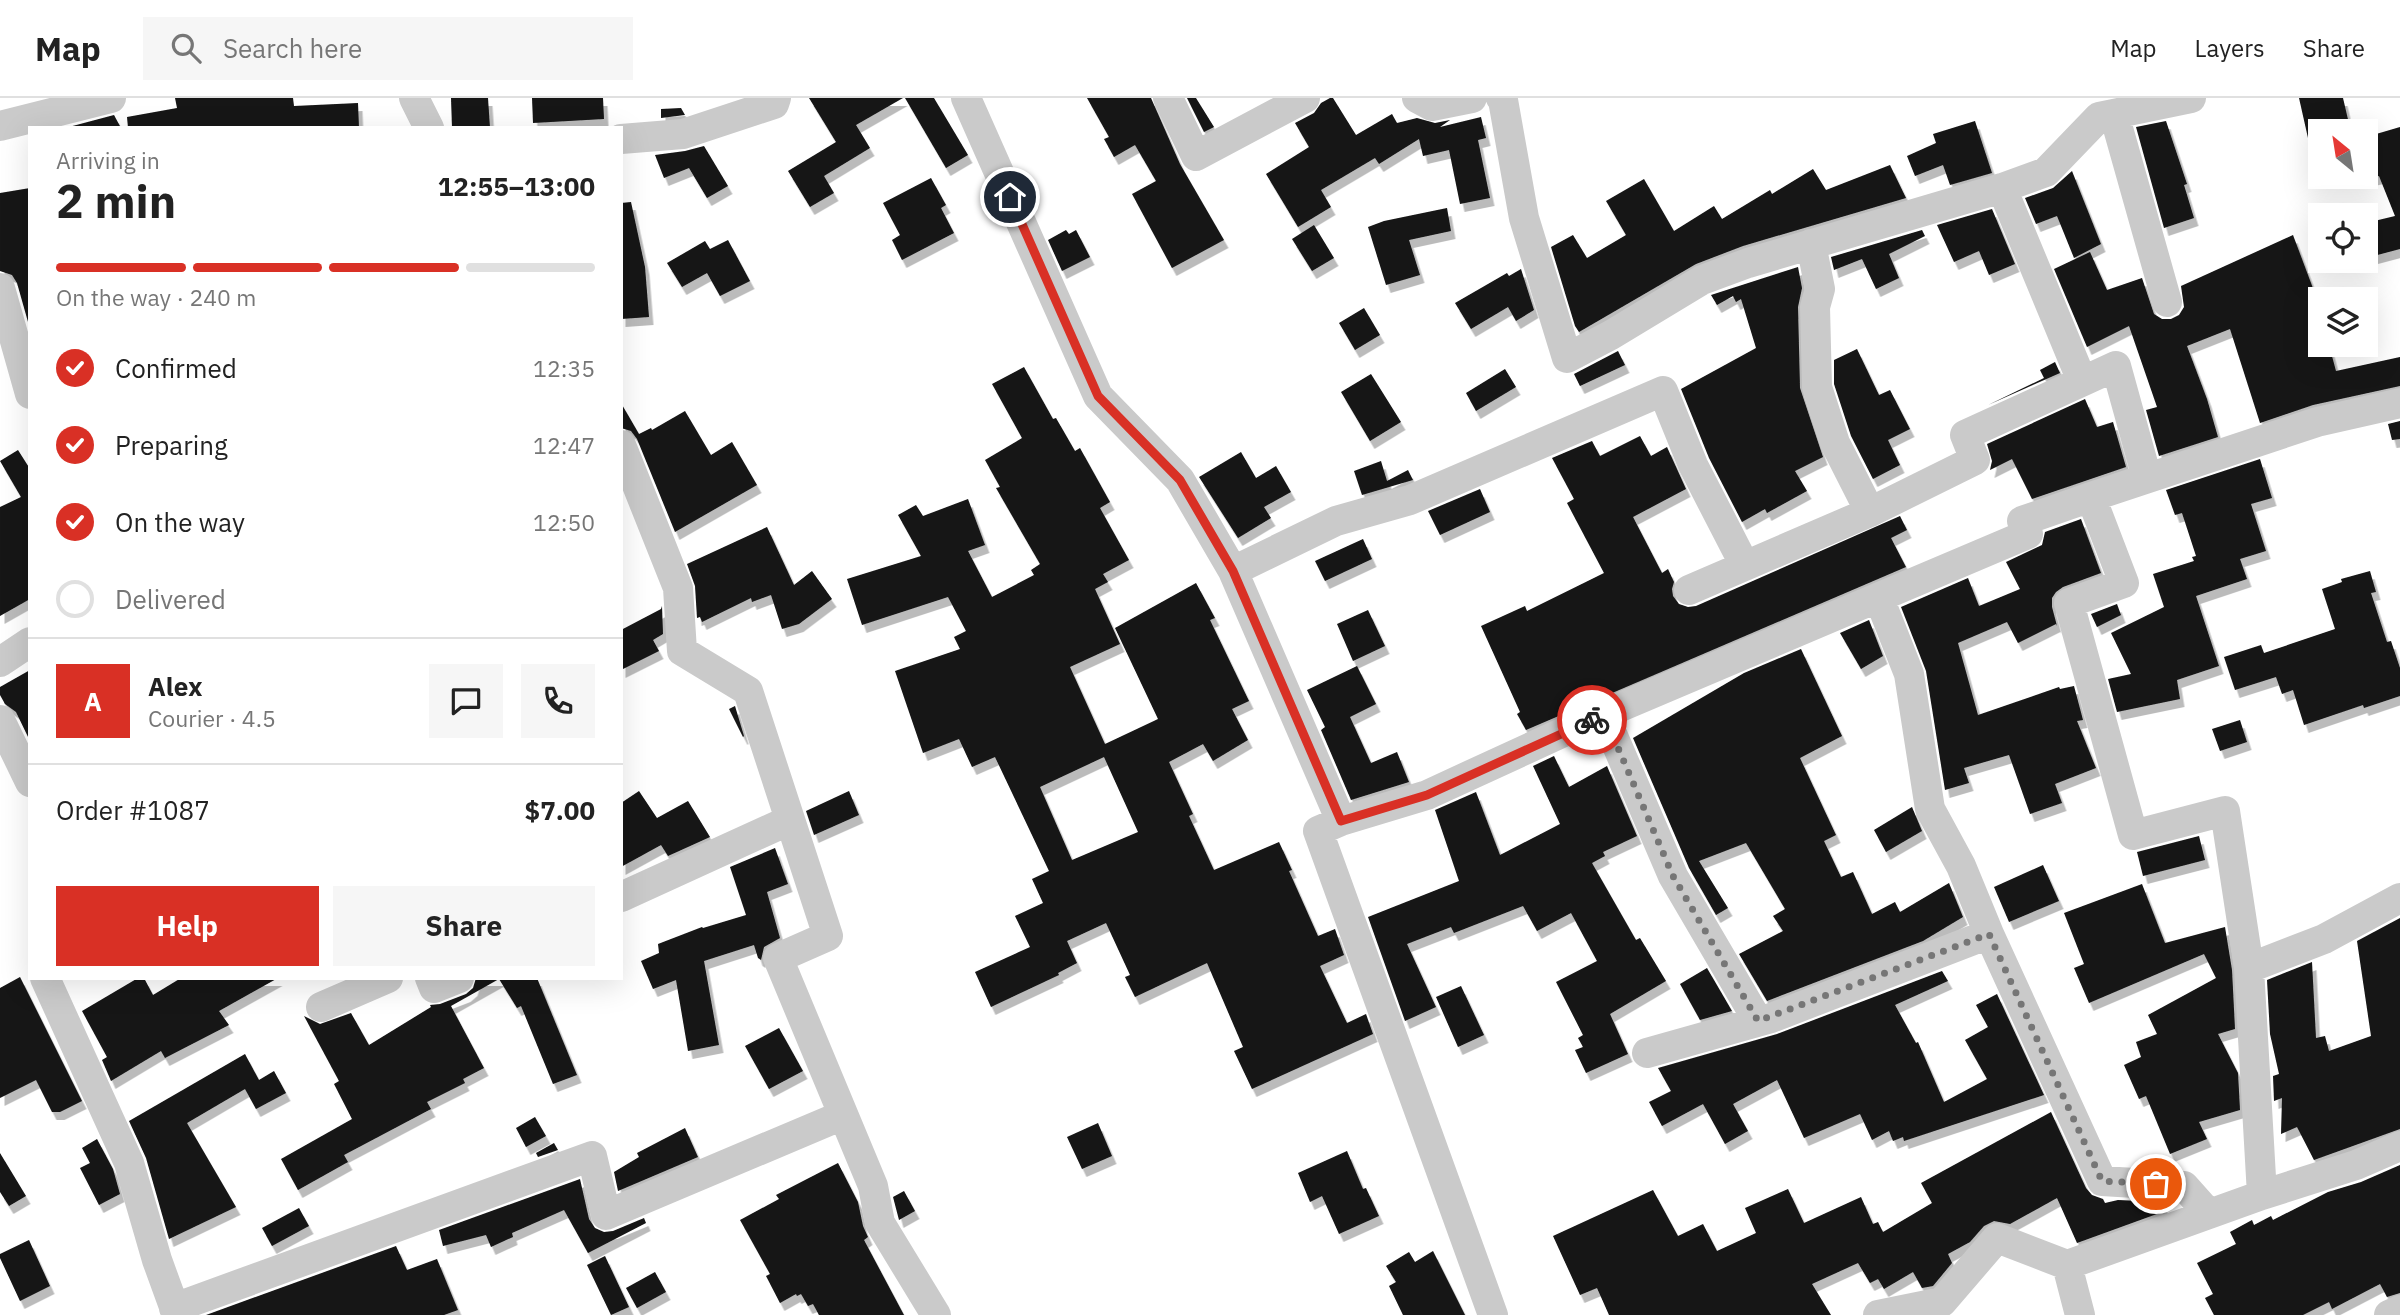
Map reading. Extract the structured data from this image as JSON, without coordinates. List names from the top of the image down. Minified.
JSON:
{"north":"top left","page":{"header":"Map","search":"Search here","nav":["Map","Layers","Share"],"heading":["2 min","Arriving in","12:55–13:00"],"panel":["Alex","Courier · 4.5","Order #1087","$7.00"],"bar":"On the way · 240 m","list":[["Confirmed","12:35"],["Preparing","12:47"],["On the way","12:50"],"Delivered"],"round":"A","buttons":["Help","Share"]}}
